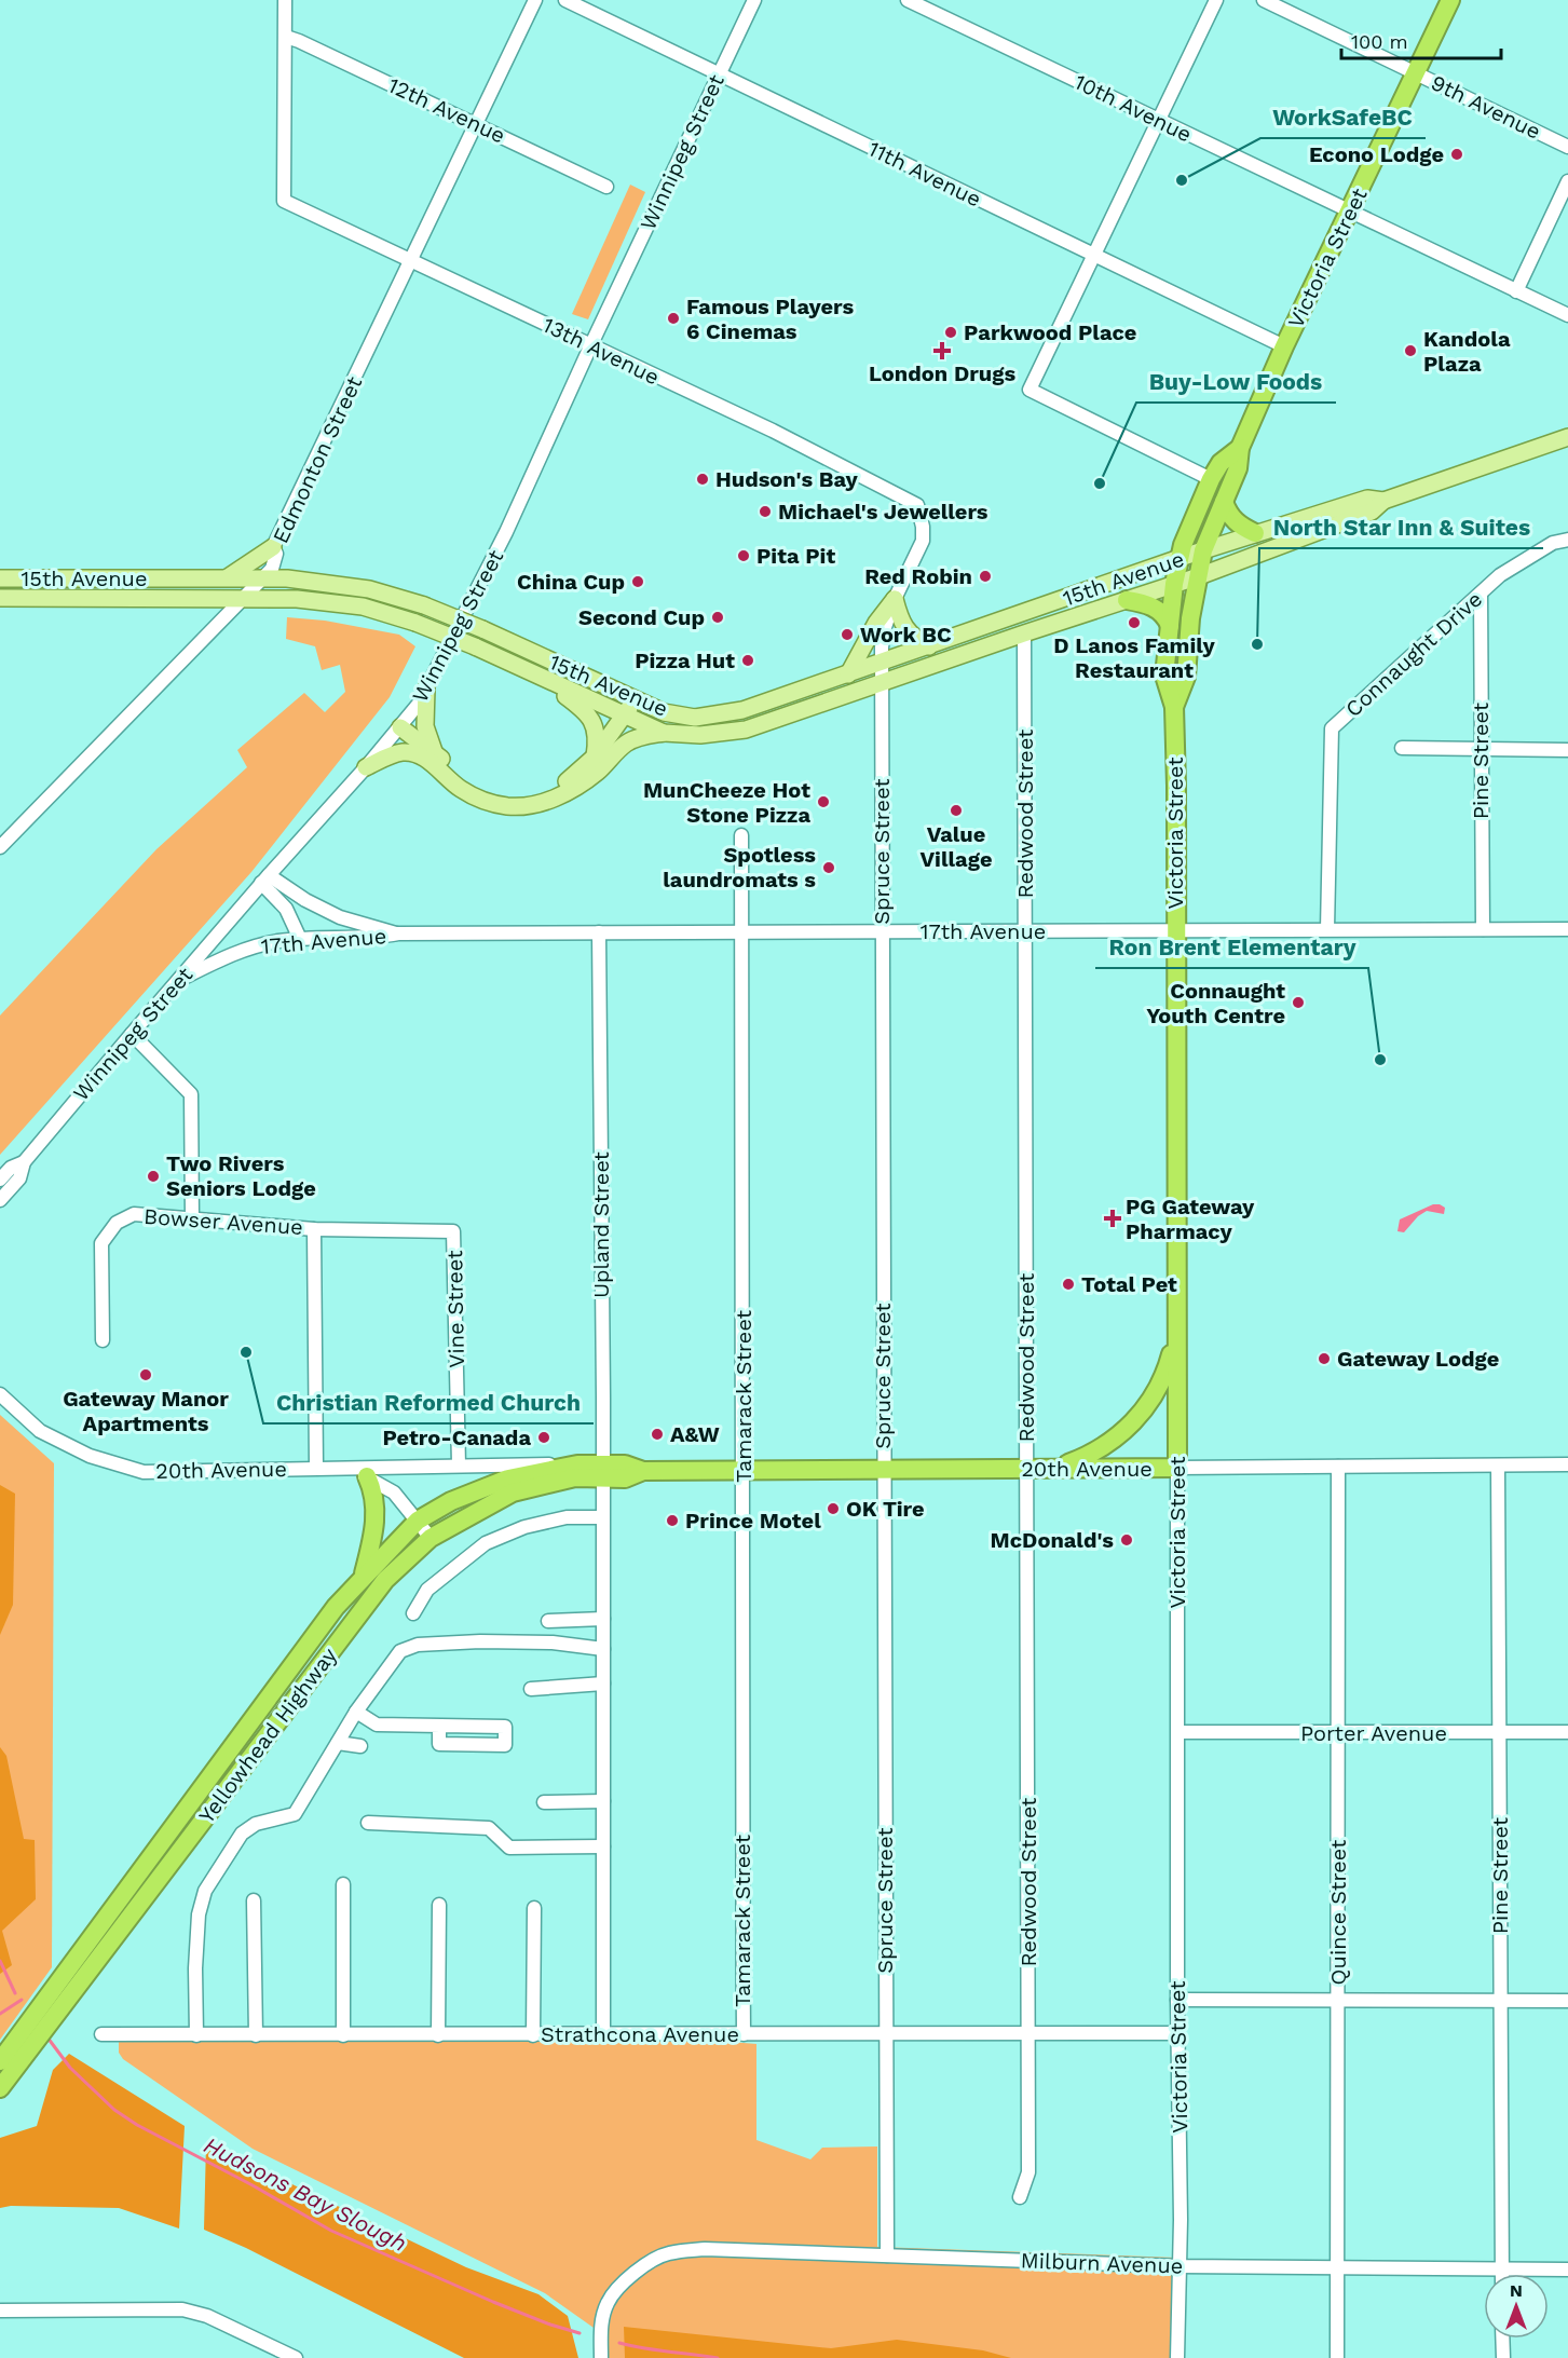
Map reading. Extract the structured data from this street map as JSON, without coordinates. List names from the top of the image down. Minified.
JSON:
{"streets":{"highway":["Victoria Street","20th Avenue","Yellowhead Highway"],"main road":["15th Avenue"],"street":["9th Avenue","10th Avenue","12th Avenue","Winnipeg Street","11th Avenue","13th Avenue","Edmonton Street","Connaught Drive","Pine Street","Redwood Street","Spruce Street","17th Avenue","Bowser Avenue","Upland Street","Vine Street","Tamarack Street","Porter Avenue","Quince Street","Strathcona Avenue","Milburn Avenue"]},"crossings":[["9th Avenue","Victoria Street"],["10th Avenue","Victoria Street"],["12th Avenue","13th Avenue"],["12th Avenue","Edmonton Street"],["Winnipeg Street","11th Avenue"],["Winnipeg Street","13th Avenue"],["Winnipeg Street","17th Avenue"],["11th Avenue","Victoria Street"],["Victoria Street","15th Avenue"],["Victoria Street","17th Avenue"],["Victoria Street","20th Avenue"],["Victoria Street","Porter Avenue"],["Victoria Street","Strathcona Avenue"],["Victoria Street","Milburn Avenue"],["13th Avenue","Edmonton Street"],["13th Avenue","Spruce Street"],["Edmonton Street","15th Avenue"],["15th Avenue","Redwood Street"],["15th Avenue","Spruce Street"],["Connaught Drive","Pine Street"],["Connaught Drive","17th Avenue"],["Pine Street","17th Avenue"],["Pine Street","20th Avenue"],["Pine Street","Porter Avenue"],["Pine Street","Milburn Avenue"],["Redwood Street","17th Avenue"],["Redwood Street","20th Avenue"],["Redwood Street","Strathcona Avenue"],["Spruce Street","17th Avenue"],["Spruce Street","20th Avenue"],["Spruce Street","Strathcona Avenue"],["Spruce Street","Milburn Avenue"],["17th Avenue","Upland Street"],["17th Avenue","Tamarack Street"],["Bowser Avenue","Vine Street"],["Upland Street","20th Avenue"],["Upland Street","Yellowhead Highway"],["Upland Street","Strathcona Avenue"],["Vine Street","20th Avenue"],["Tamarack Street","20th Avenue"],["Tamarack Street","Strathcona Avenue"],["20th Avenue","Yellowhead Highway"],["20th Avenue","Quince Street"],["Porter Avenue","Quince Street"],["Quince Street","Milburn Avenue"]],"water":["Hudsons Bay Slough"],"places":{"other":["Econo Lodge","WorkSafeBC","Famous Players 6 Cinemas","Parkwood Place","Kandola Plaza","Hudson's Bay","Buy-Low Foods","Michael's Jewellers","Pita Pit","Red Robin","China Cup","Second Cup","D Lanos Family Restaurant","Work BC","North Star Inn & Suites","Pizza Hut","MunCheeze Hot Stone Pizza","Value Village","Spotless laundromats s","Connaught Youth Centre","Ron Brent Elementary","Two Rivers Seniors Lodge","Total Pet","Christian Reformed Church","Gateway Lodge","Gateway Manor Apartments","A&W","Petro-Canada","OK Tire","Prince Motel","McDonald's"],"health":["London Drugs","PG Gateway Pharmacy"]},"scale_bar":"100 m","north":"top"}
